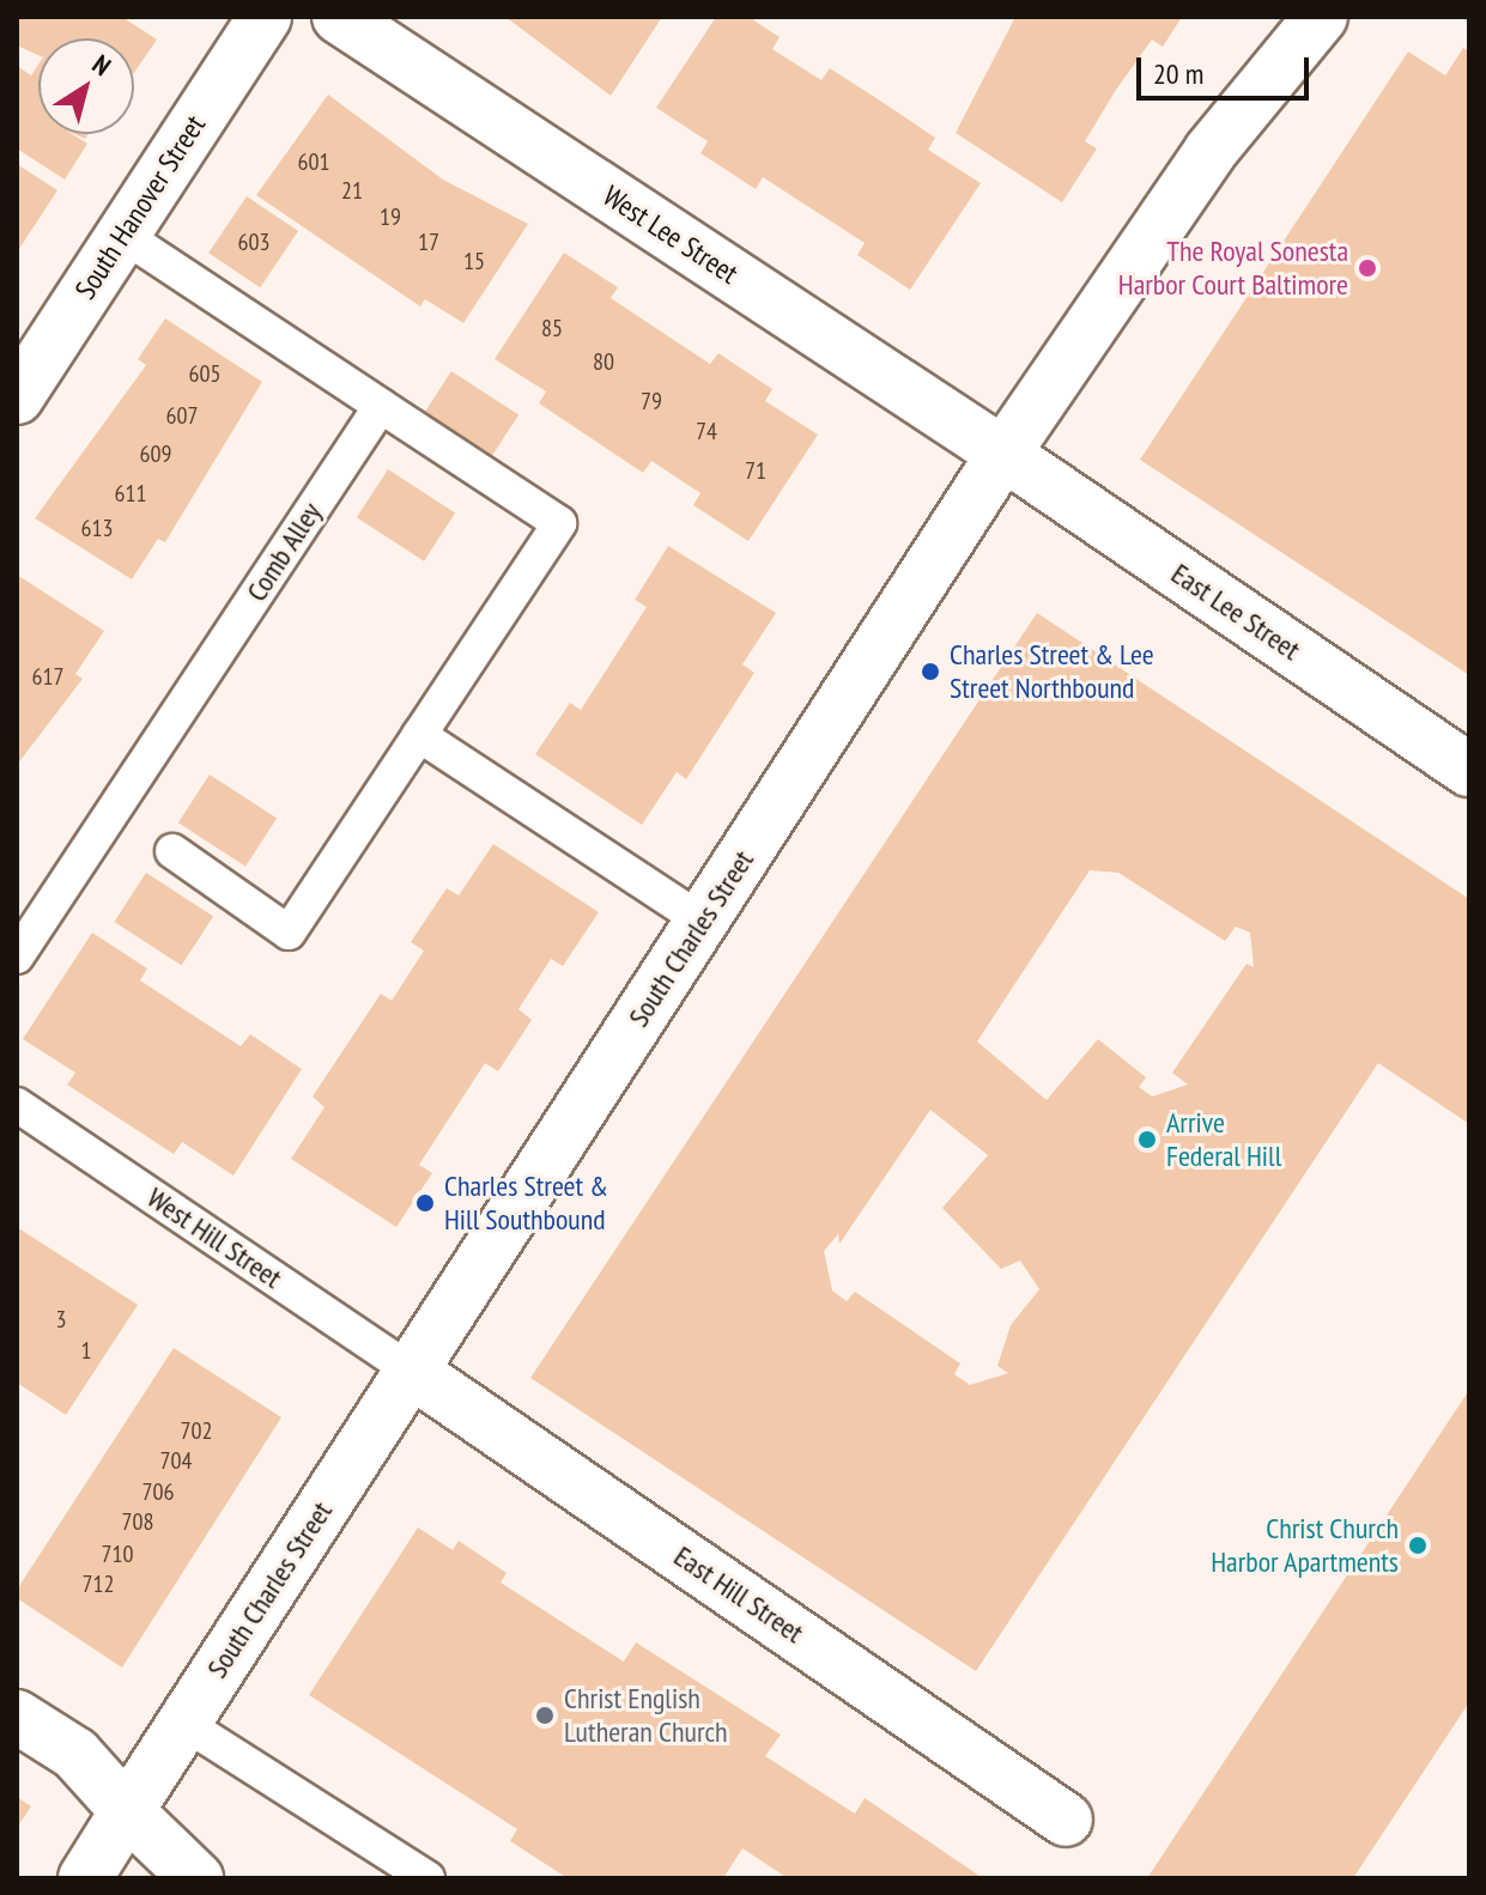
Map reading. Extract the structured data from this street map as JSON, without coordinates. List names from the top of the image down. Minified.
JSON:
{"streets":{"street":["South Hanover Street","West Lee Street","East Lee Street","South Charles Street","East Hill Street"],"lane":["Comb Alley","West Hill Street"]},"crossings":[["West Lee Street","East Lee Street"],["West Lee Street","South Charles Street"],["East Lee Street","South Charles Street"],["South Charles Street","West Hill Street"],["South Charles Street","East Hill Street"],["West Hill Street","East Hill Street"]],"places":["The Royal Sonesta Harbor Court Baltimore","Charles Street & Lee Street Northbound","Arrive Federal Hill","Charles Street & Hill Southbound","Christ Church Harbor Apartments","Christ English Lutheran Church"],"house_numbers":["601","21","19","603","17","15","85","80","605","79","607","74","609","71","611","613","617","3","1","702","704","706","708","710","712"],"scale_bar":"20 m","north":"top right"}
